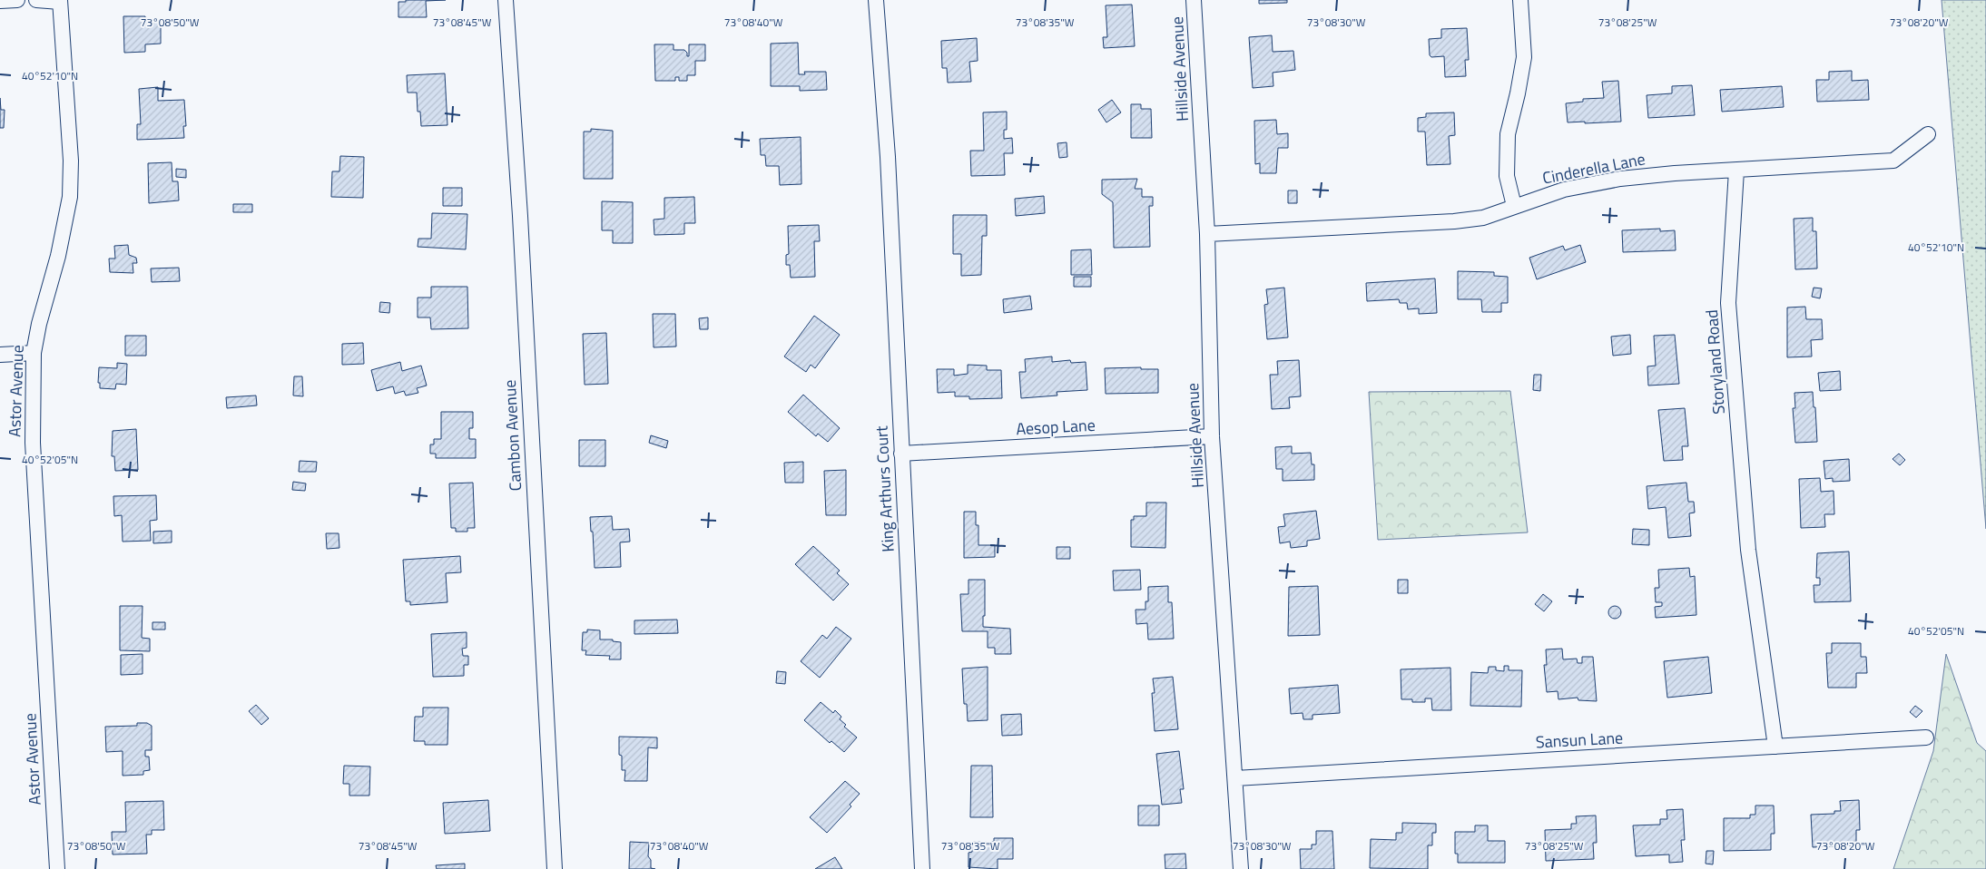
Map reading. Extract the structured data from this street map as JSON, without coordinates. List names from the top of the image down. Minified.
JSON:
{"streets":{"street":["Hillside Avenue","Cinderella Lane","Storyland Road","Astor Avenue","Aesop Lane","Cambon Avenue","King Arthurs Court","Sansun Lane"]},"crossings":[["Hillside Avenue","Cinderella Lane"],["Hillside Avenue","Aesop Lane"],["Hillside Avenue","Sansun Lane"],["Cinderella Lane","Storyland Road"],["Storyland Road","Sansun Lane"],["Aesop Lane","King Arthurs Court"]],"coordinates":["73°08'50\"W","73°08'45\"W","73°08'40\"W","73°08'35\"W","73°08'30\"W","73°08'25\"W","73°08'20\"W","40°52'10\"N","40°52'05\"N"]}
